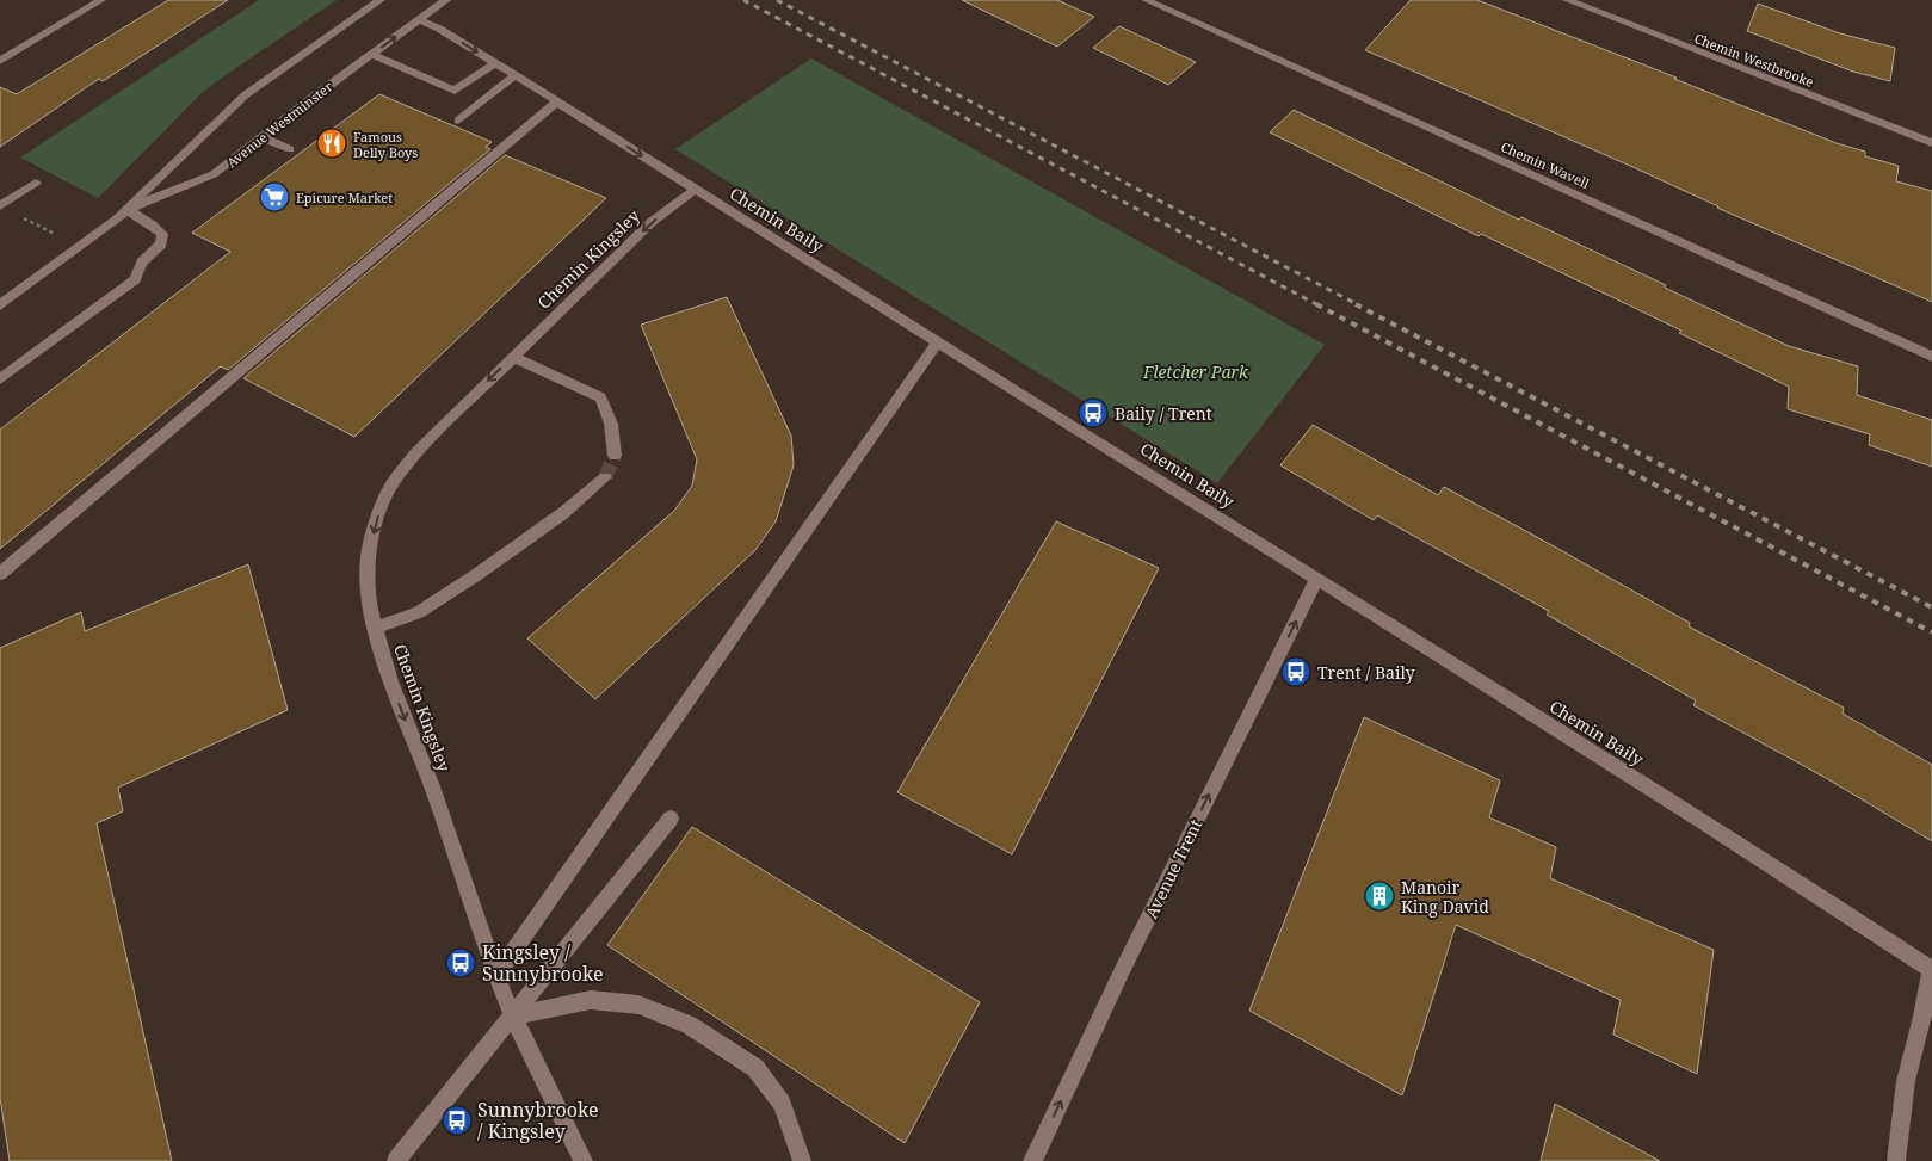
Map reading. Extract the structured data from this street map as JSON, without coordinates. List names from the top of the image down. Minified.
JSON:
{"streets":{"street":["Chemin Westbrooke","Avenue Westminster","Chemin Wavell","Chemin Baily","Chemin Kingsley","Avenue Trent"]},"crossings":[["Avenue Westminster","Chemin Baily"],["Chemin Baily","Chemin Kingsley"],["Chemin Baily","Avenue Trent"]],"one_way":["Chemin Kingsley","Avenue Trent"],"parks":["Fletcher Park"],"places":{"restaurant":["Famous Delly Boys"],"supermarket":["Epicure Market"],"bus stop":["Baily / Trent","Trent / Baily","Kingsley / Sunnybrooke","Sunnybrooke / Kingsley"],"building":["Manoir King David"]}}
